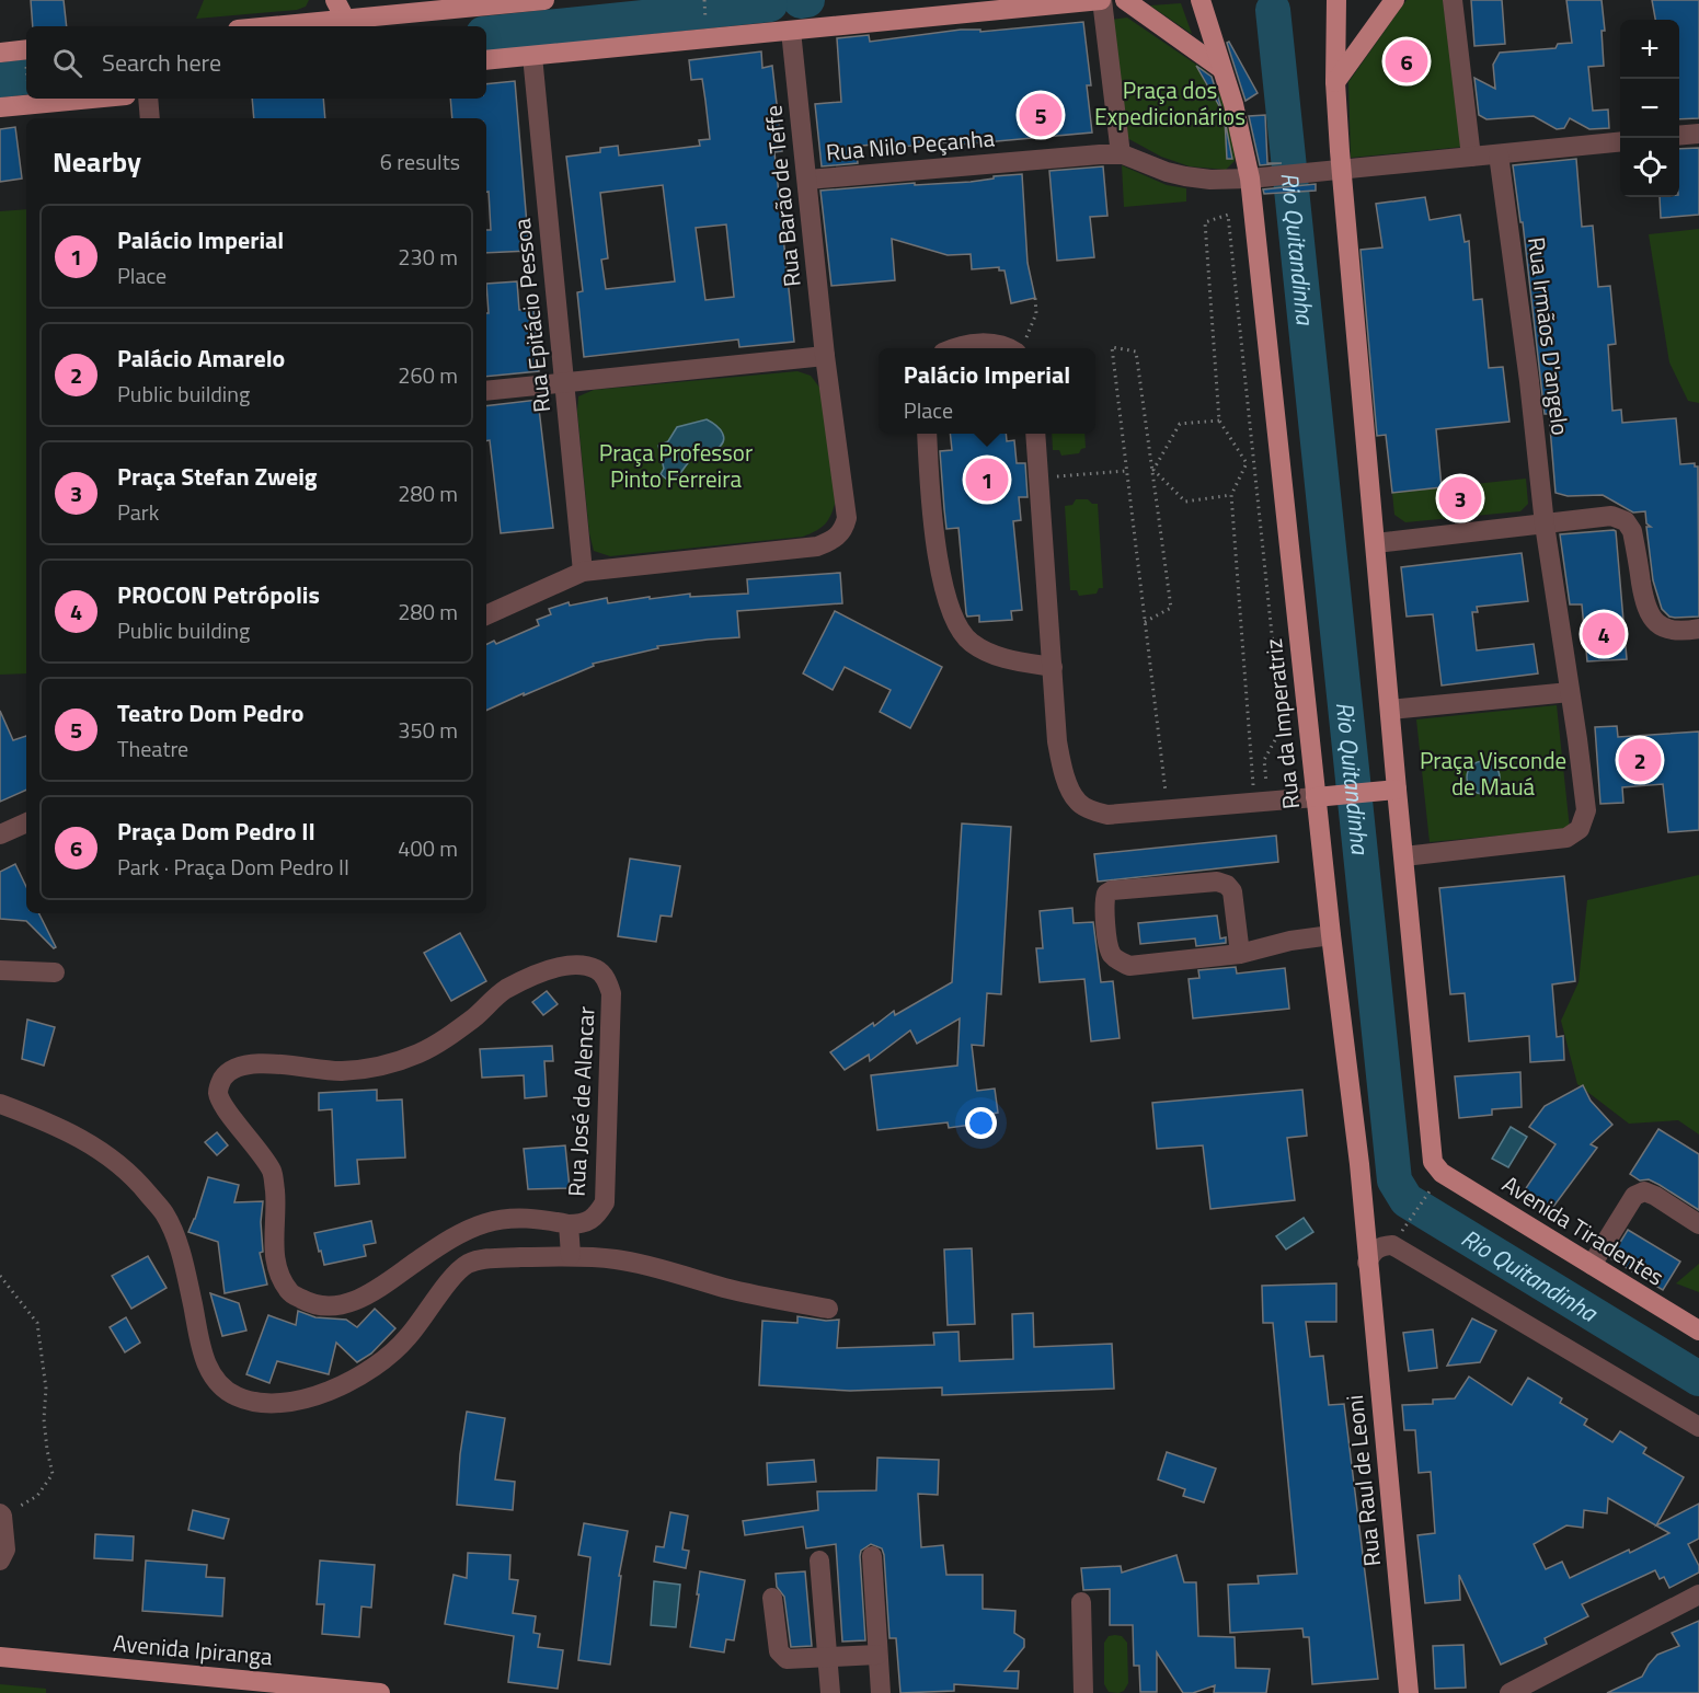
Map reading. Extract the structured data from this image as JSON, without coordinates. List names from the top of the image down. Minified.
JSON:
{"streets":{"main road":["Rua da Imperatriz","Avenida Tiradentes","Rua Raul de Leoni","Avenida Ipiranga"],"street":["Rua Nilo Peçanha","Rua Barão de Teffe","Rua Epitácio Pessoa","Rua Irmãos D'angelo","Rua José de Alencar"]},"crossings":[["Rua Nilo Peçanha","Rua Barão de Teffe"],["Rua Nilo Peçanha","Rua Irmãos D'angelo"],["Rua Nilo Peçanha","Rua da Imperatriz"],["Rua da Imperatriz","Rua Raul de Leoni"]],"water":["Rio Quitandinha"],"parks":["Praça dos Expedicionários","Praça Professor Pinto Ferreira","Praça Visconde de Mauá"],"page":{"map_buttons":["+","−"],"search":"Search here","pins":["6","5","1","3","4","2"],"heading":["Nearby","6 results"],"list":[{"mark":"1","name":"Palácio Imperial","note":"Place","value":"230 m"},{"mark":"2","name":"Palácio Amarelo","note":"Public building","value":"260 m"},{"mark":"3","name":"Praça Stefan Zweig","note":"Park","value":"280 m"},{"mark":"4","name":"PROCON Petrópolis","note":"Public building","value":"280 m"},{"mark":"5","name":"Teatro Dom Pedro","note":"Theatre","value":"350 m"},{"mark":"6","name":"Praça Dom Pedro II","note":"Park · Praça Dom Pedro II","value":"400 m"}],"popup":["Palácio Imperial","Place"]}}
